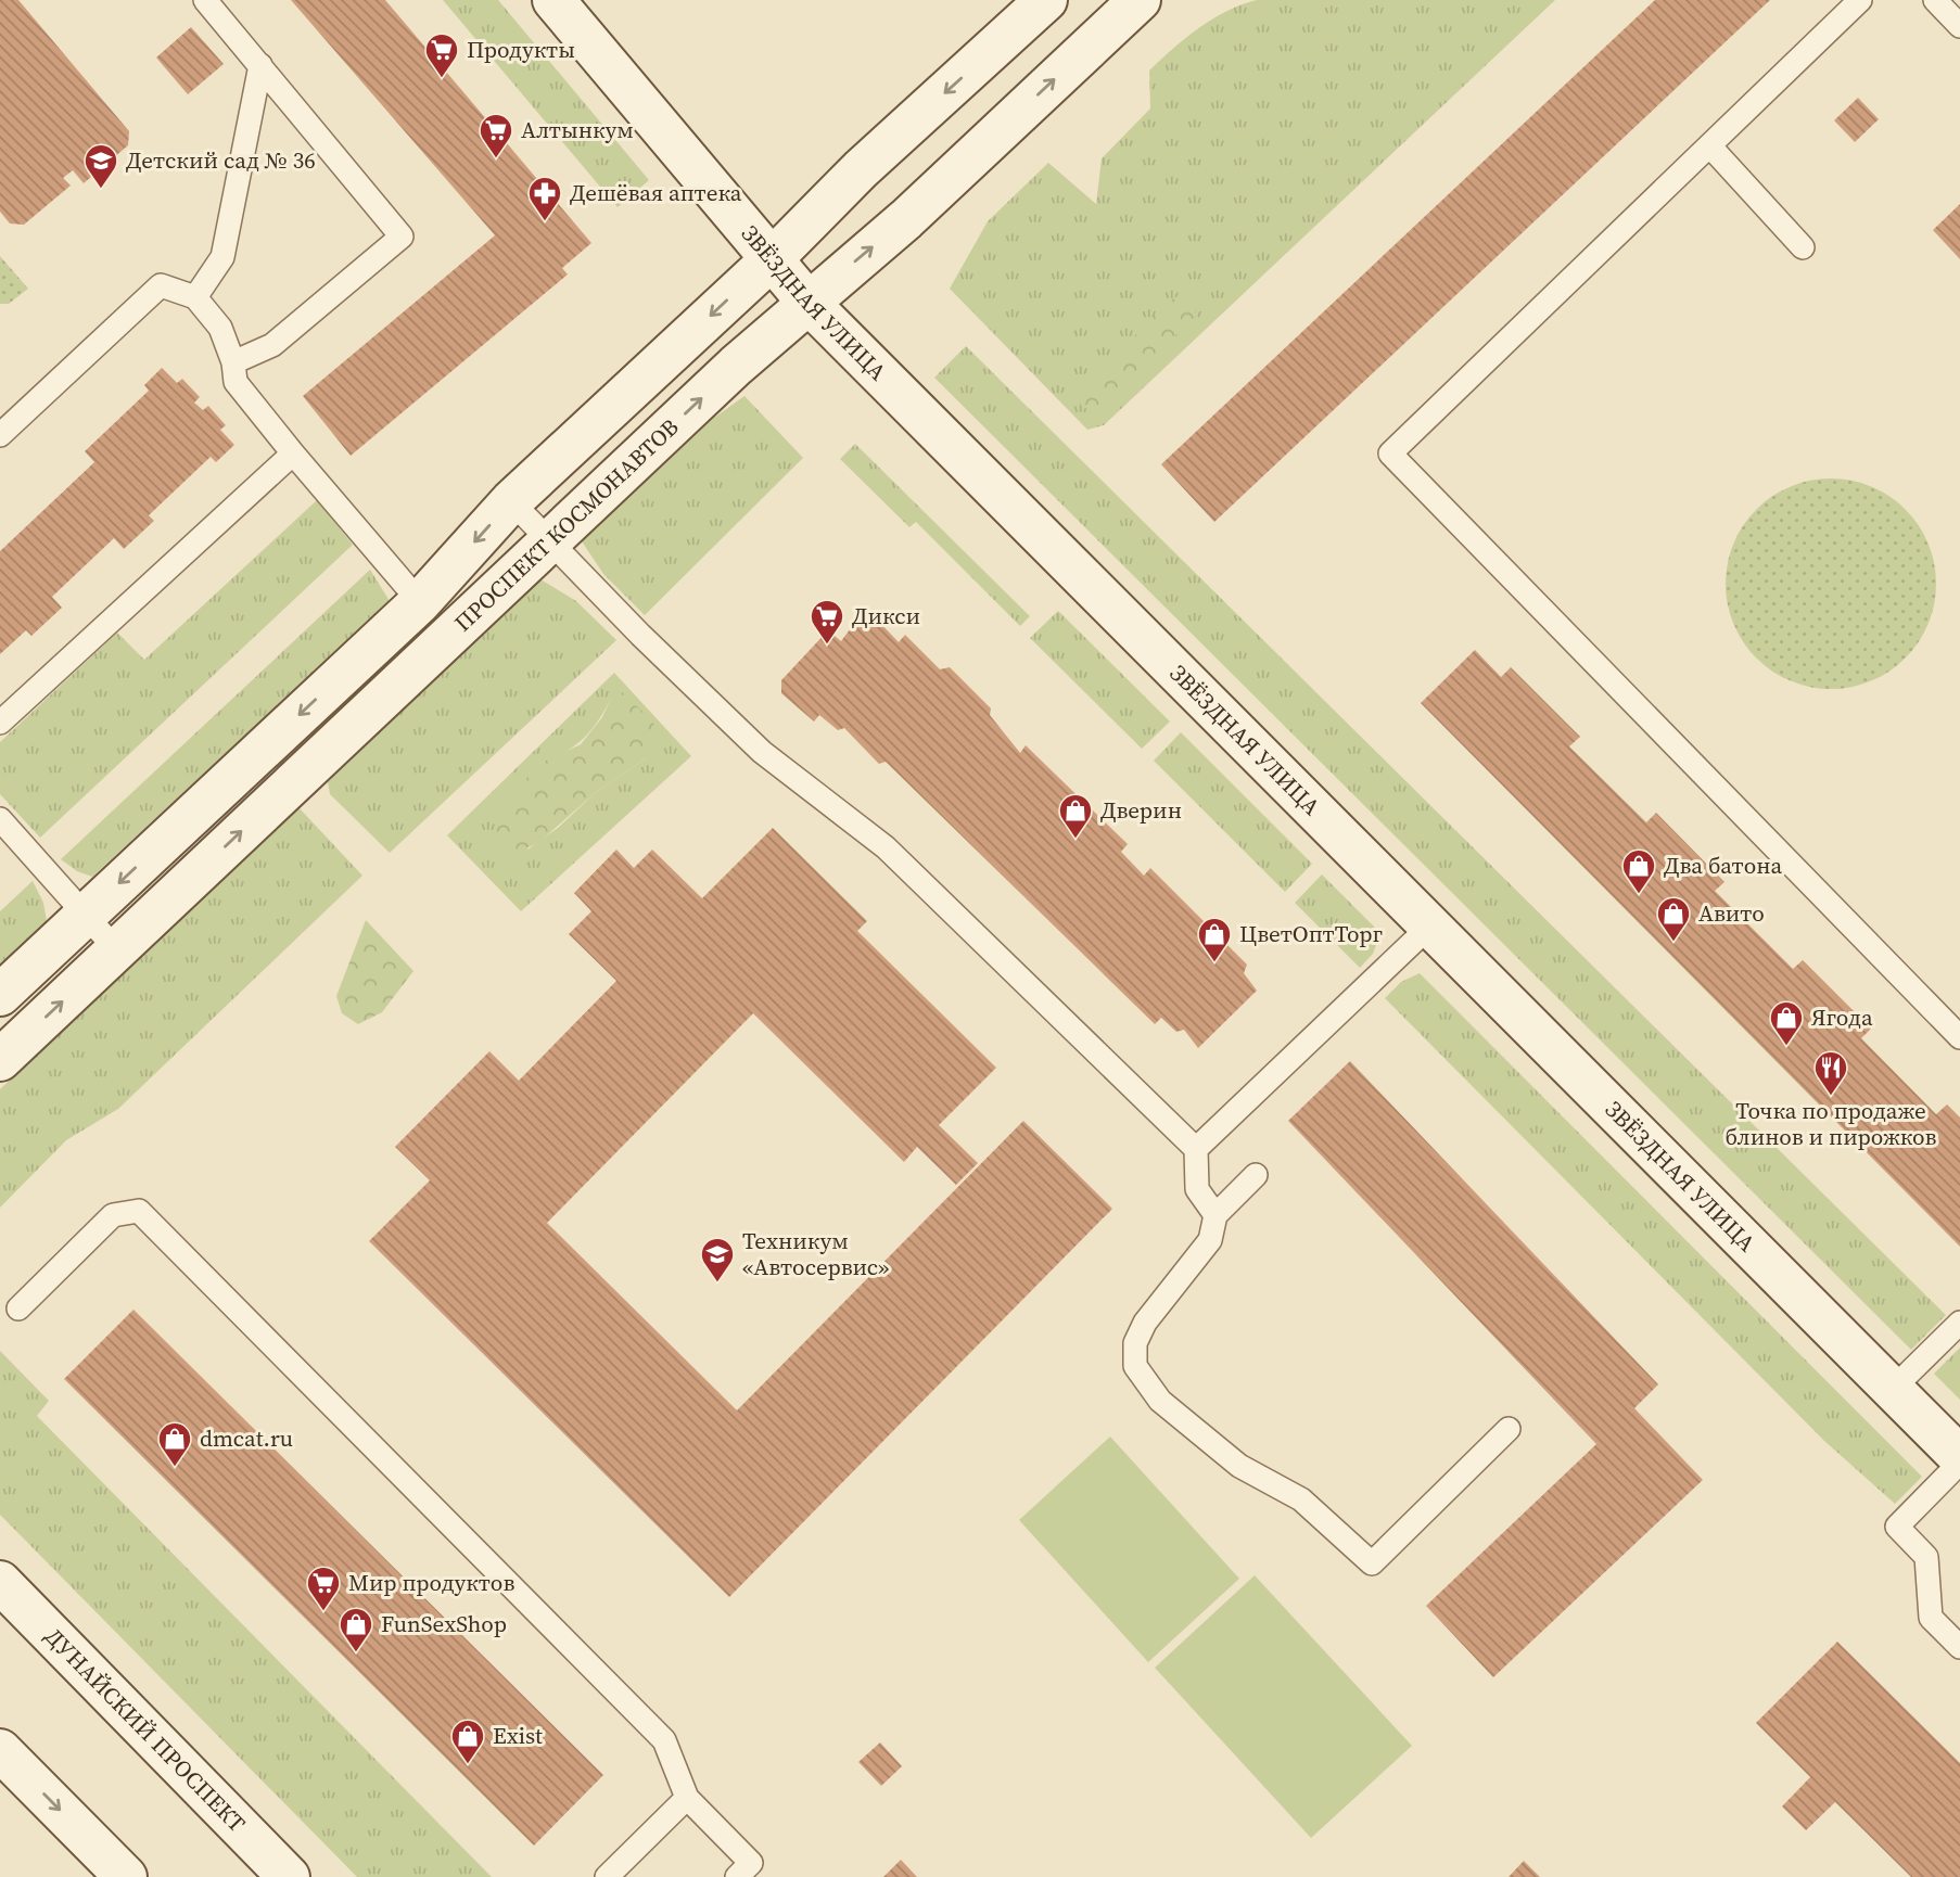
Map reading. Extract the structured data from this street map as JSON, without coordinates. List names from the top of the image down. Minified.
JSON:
{"streets":{"street":["ЗВЁЗДНАЯ УЛИЦА","ПРОСПЕКТ КОСМОНАВТОВ","ДУНАЙСКИЙ ПРОСПЕКТ"]},"crossings":[["ЗВЁЗДНАЯ УЛИЦА","ПРОСПЕКТ КОСМОНАВТОВ"]],"places":{"supermarket":["Продукты","Алтынкум","Дикси","Мир продуктов"],"school or university":["Детский сад № 36","Техникум «Автосервис»"],"pharmacy":["Дешёвая аптека"],"shop":["Дверин","Два батона","Авито","ЦветОптТорг","Ягода","dmcat.ru","FunSexShop","Exist"],"restaurant":["Точка по продаже блинов и пирожков"]}}
